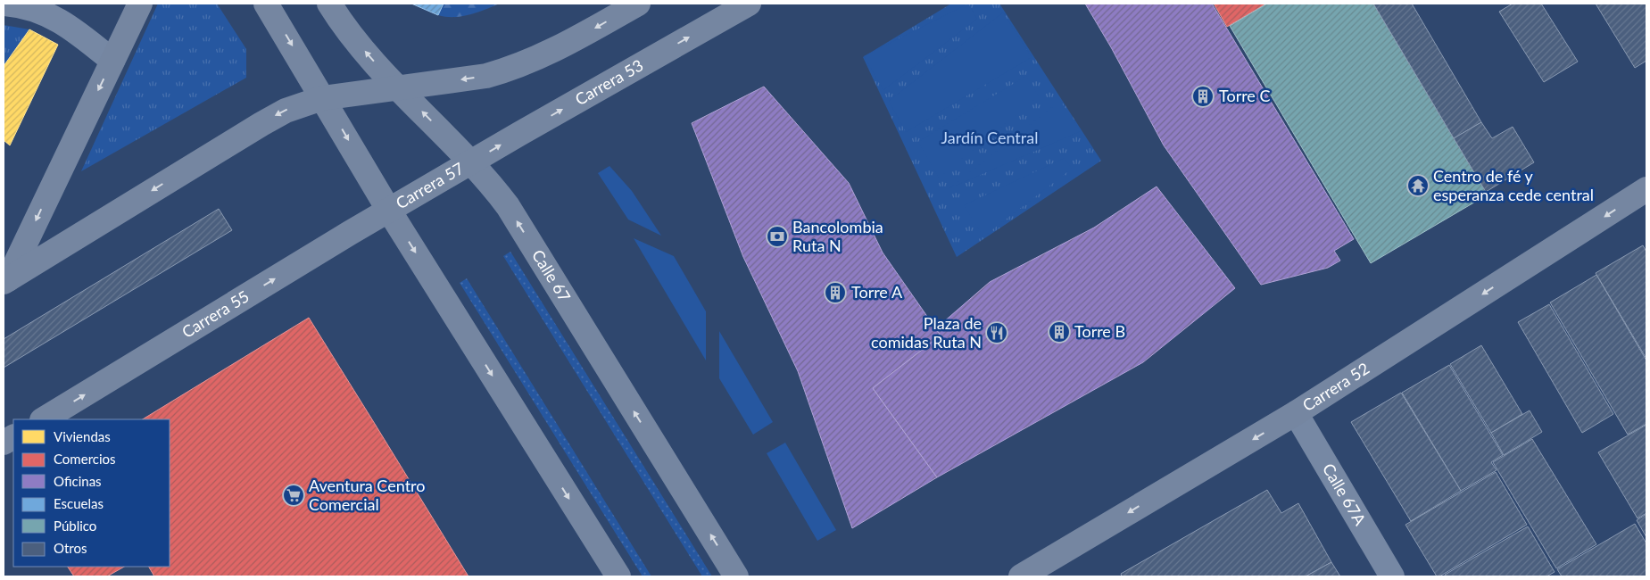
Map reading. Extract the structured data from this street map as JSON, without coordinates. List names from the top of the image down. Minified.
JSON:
{"streets":{"main road":["Carrera 53","Carrera 57","Calle 67","Carrera 55","Carrera 52"],"street":["Calle 67A"]},"crossings":[["Carrera 53","Carrera 57"],["Carrera 53","Calle 67"],["Carrera 57","Calle 67"],["Carrera 57","Carrera 55"],["Carrera 52","Calle 67A"]],"one_way":["Carrera 52"],"parks":["Jardín Central"],"places":{"building":["Torre C","Torre A","Torre B"],"temple":["Centro de fé y esperanza cede central"],"bank":["Bancolombia Ruta N"],"restaurant":["Plaza de comidas Ruta N"],"supermarket":["Aventura Centro Comercial"]},"legend":["Viviendas","Comercios","Oficinas","Escuelas","Público","Otros"]}
